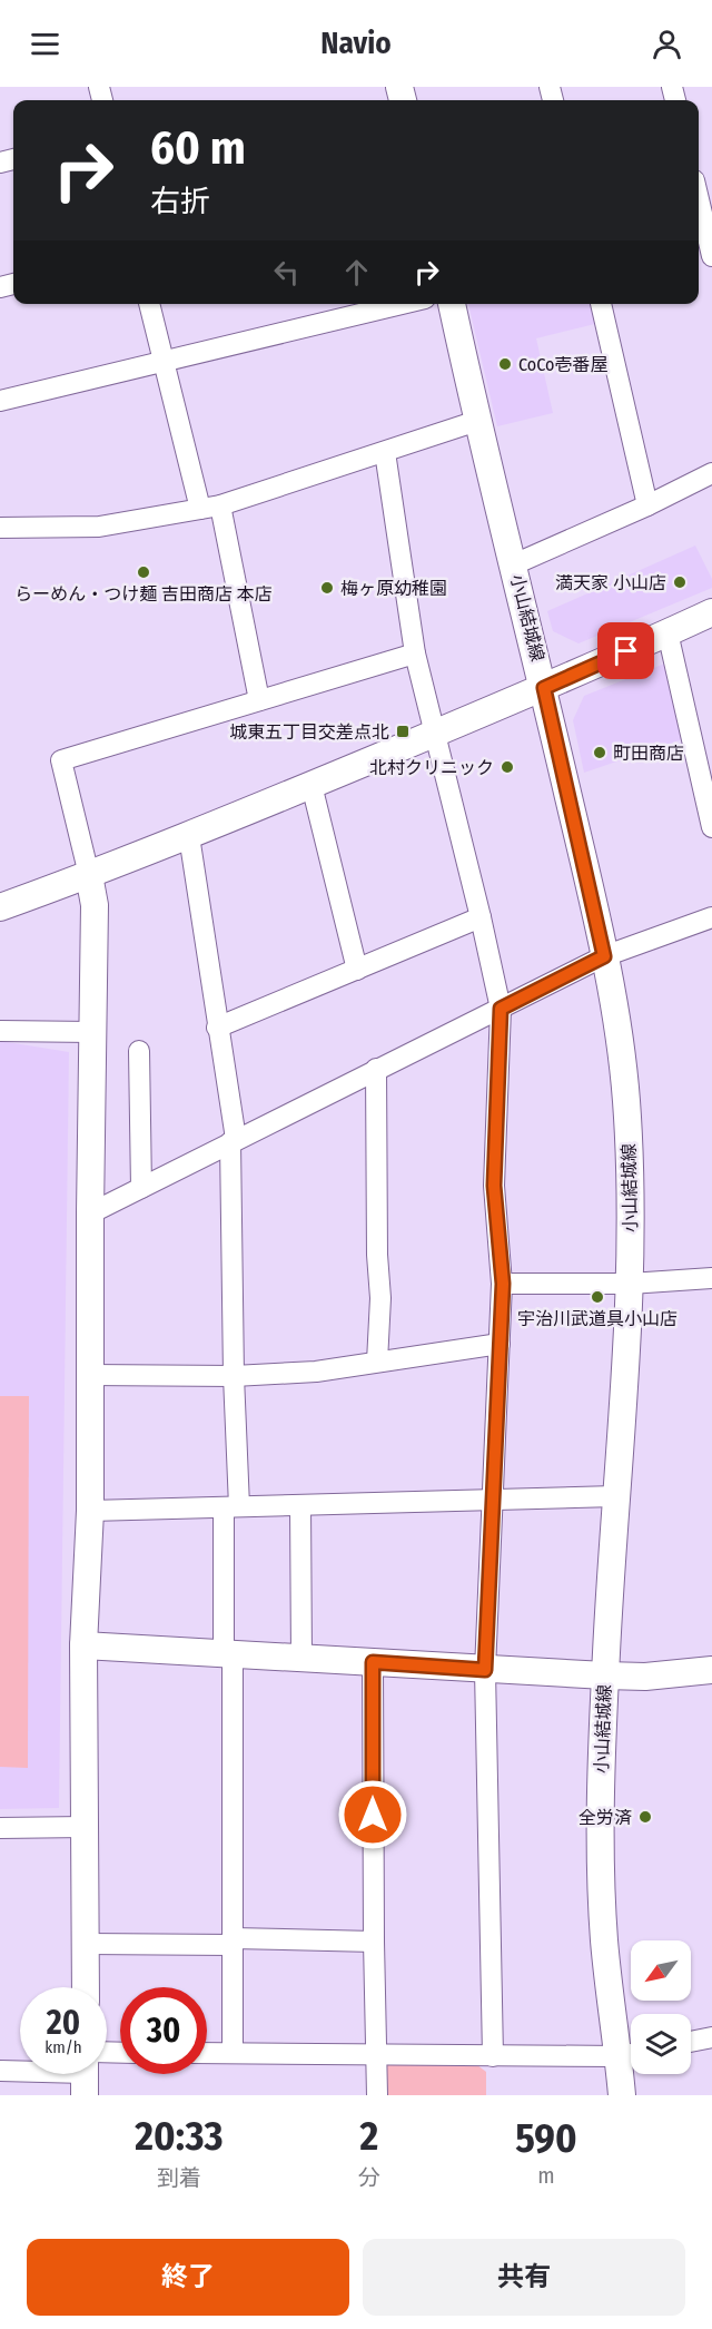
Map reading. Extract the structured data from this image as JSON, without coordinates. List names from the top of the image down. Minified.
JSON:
{"streets":{"street":["小山結城線"]},"places":{"other":["CoCo壱番屋","らーめん・つけ麺 吉田商店 本店","満天家 小山店","梅ヶ原幼稚園","町田商店","北村クリニック","宇治川武道具小山店","全労済"],"transit":["城東五丁目交差点北"]},"north":"bottom left","page":{"header":"Navio","turn":["60 m","右折"],"speed":"20 km/h","limit":"30","eta":["20:33","到着","2","分","590","m"],"buttons":["終了","共有"]}}
